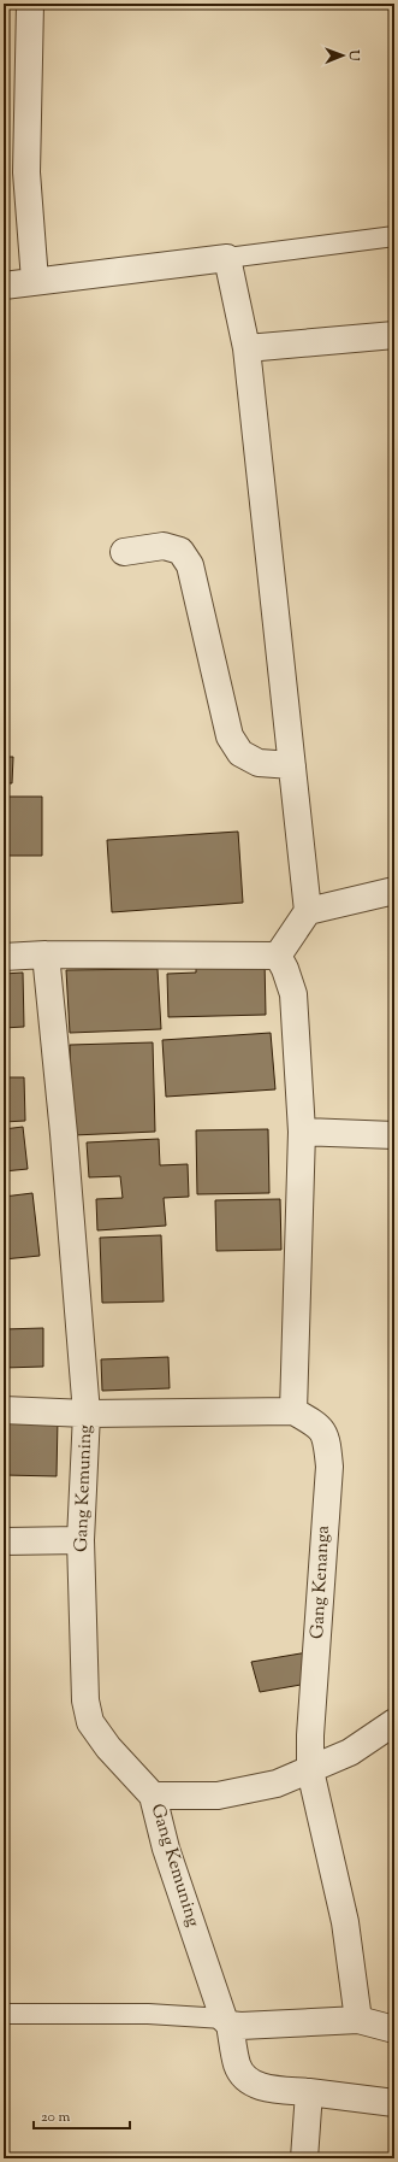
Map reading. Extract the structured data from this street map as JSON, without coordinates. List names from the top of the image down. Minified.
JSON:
{"streets":{"street":["Gang Kemuning","Gang Kenanga"]},"scale_bar":"20 m","north":"right"}
